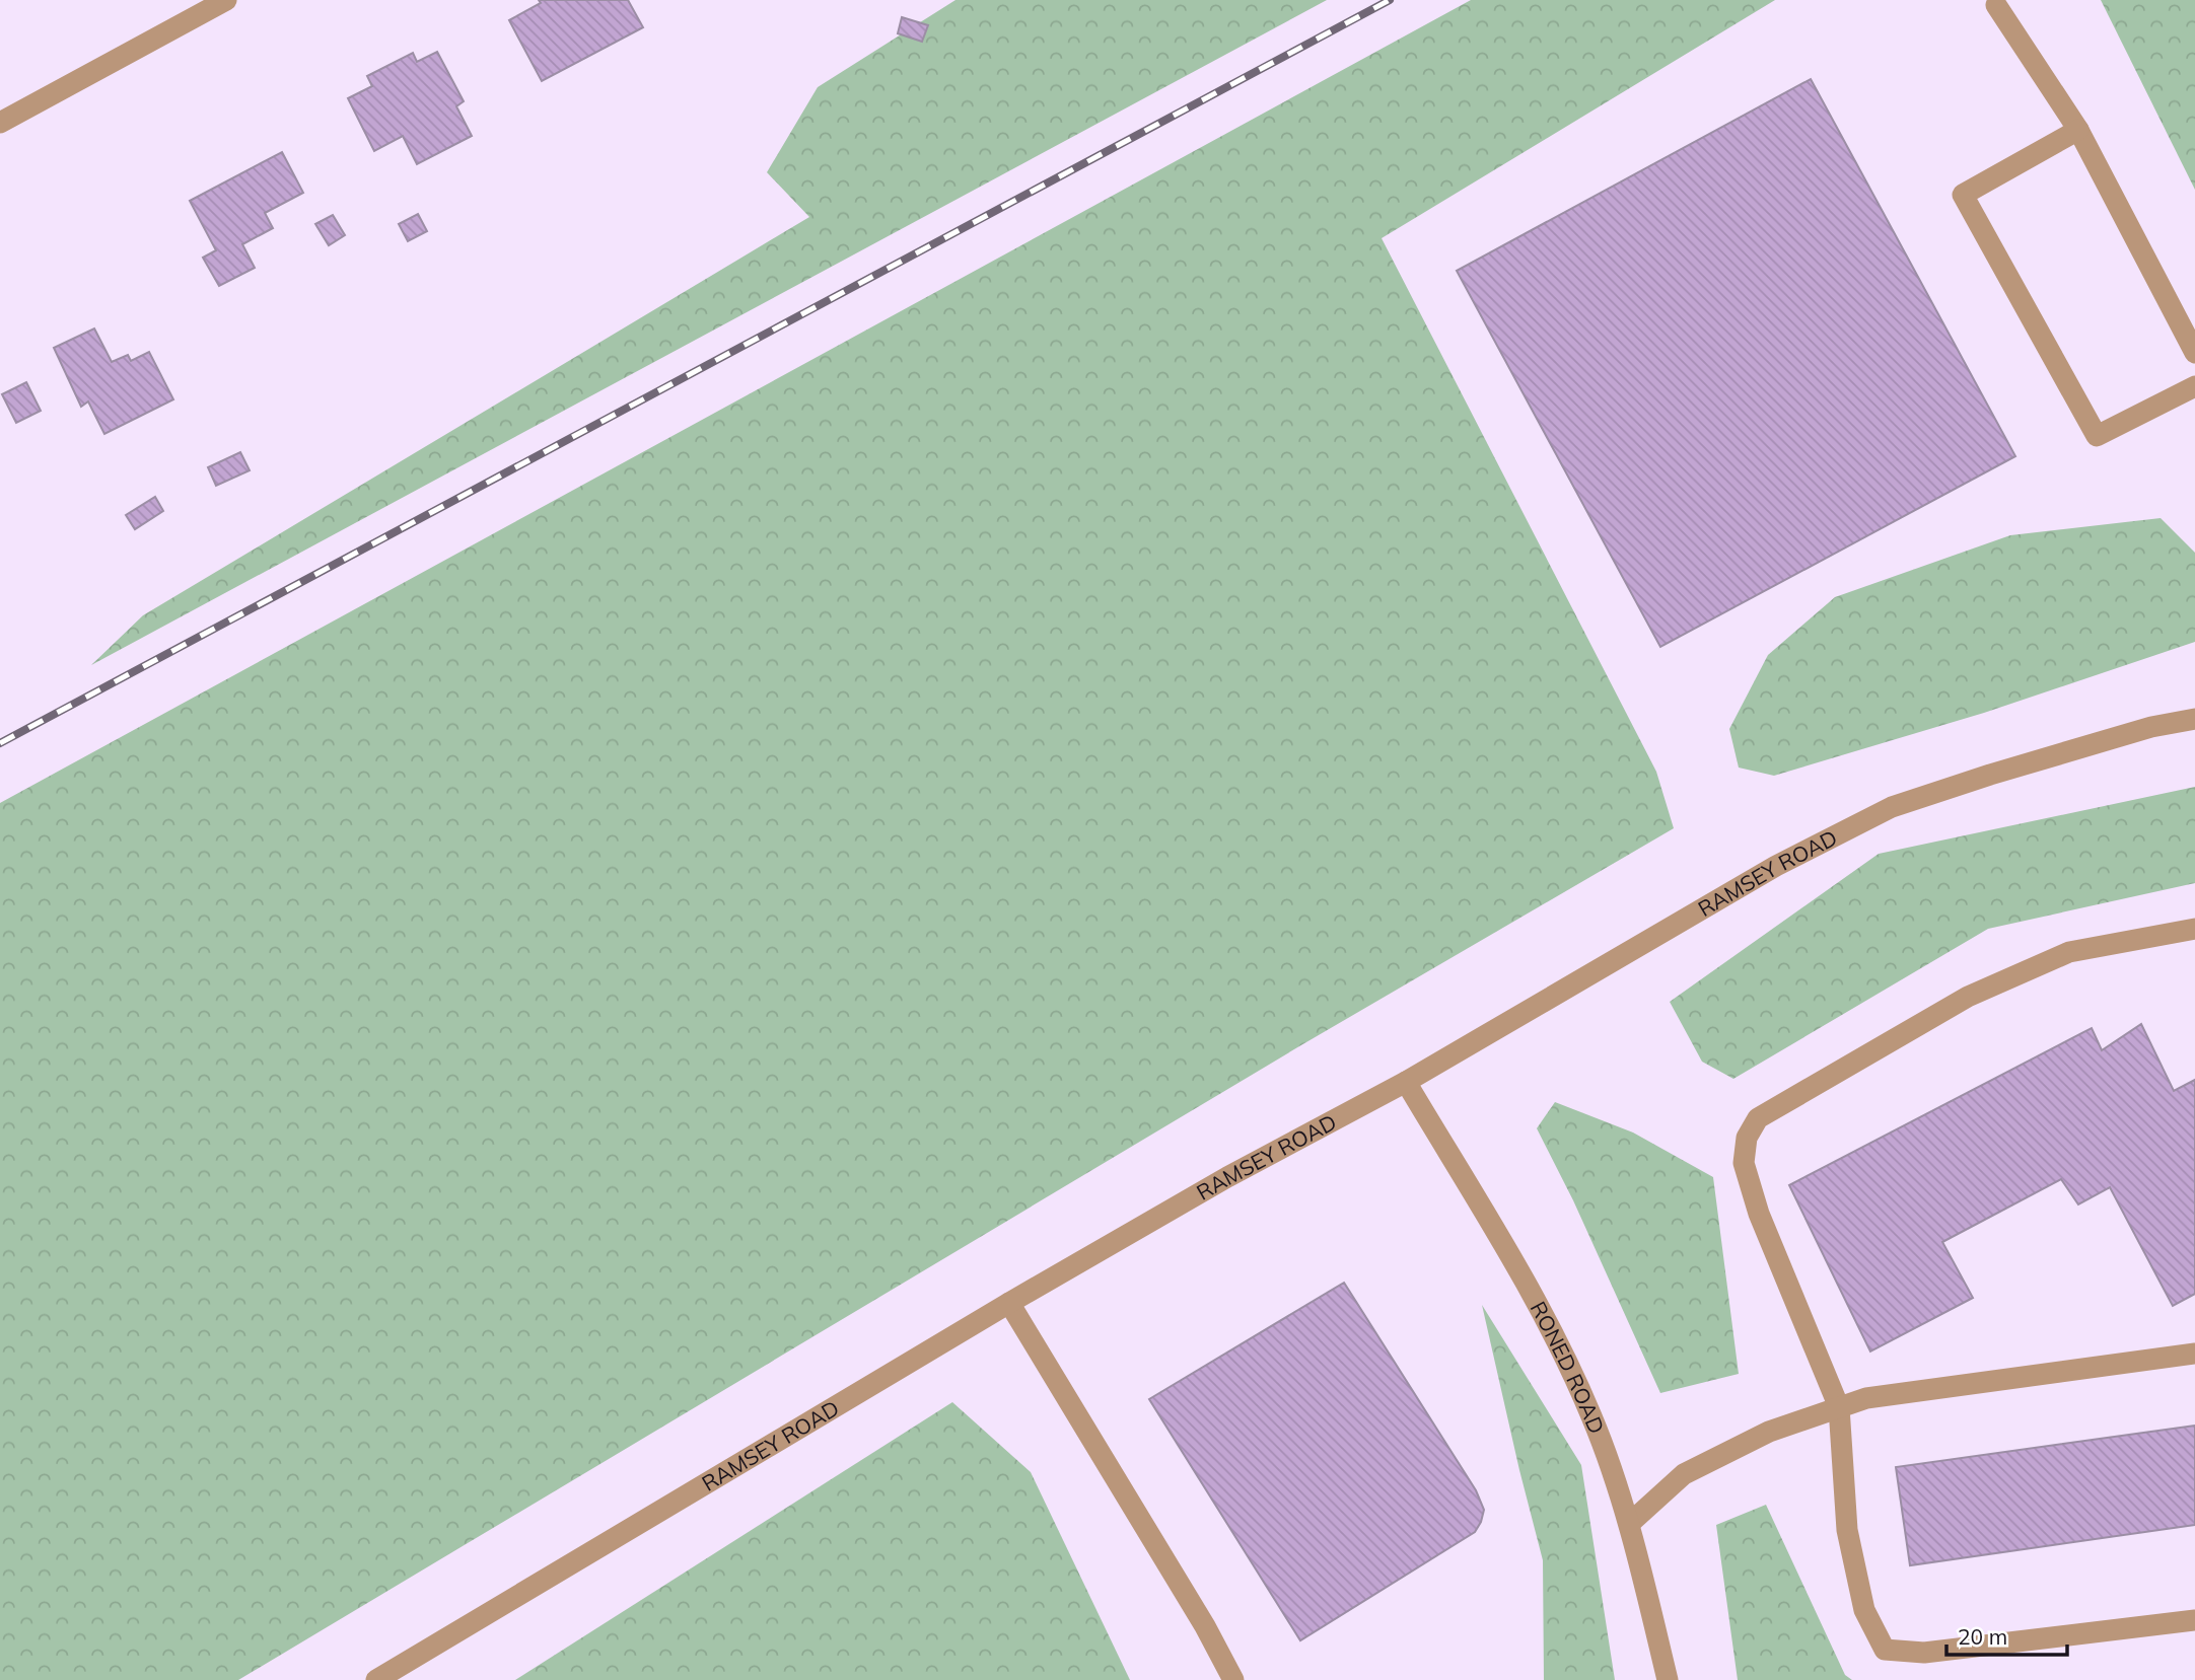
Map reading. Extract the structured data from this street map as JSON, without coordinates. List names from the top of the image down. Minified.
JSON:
{"streets":{"street":["RAMSEY ROAD","RONED ROAD"]},"crossings":[["RAMSEY ROAD","RONED ROAD"]],"scale_bar":"20 m"}
